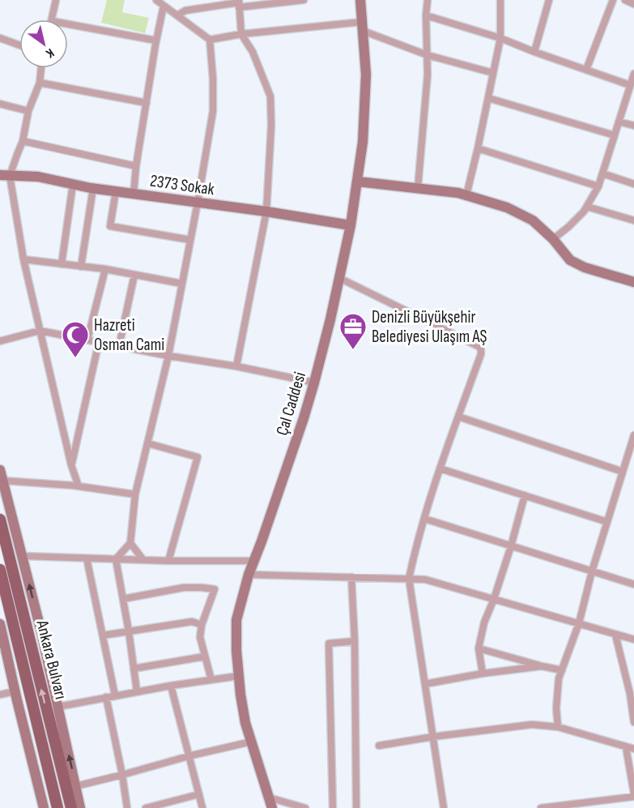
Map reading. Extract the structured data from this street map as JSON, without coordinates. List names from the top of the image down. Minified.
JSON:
{"streets":{"main road":["Ankara Bulvarı"],"street":["2373 Sokak","Çal Caddesi"]},"crossings":[["2373 Sokak","Çal Caddesi"]],"places":{"office":["Denizli Büyükşehir Belediyesi Ulaşım AŞ"],"mosque":["Hazreti Osman Cami"]},"north":"bottom right"}
